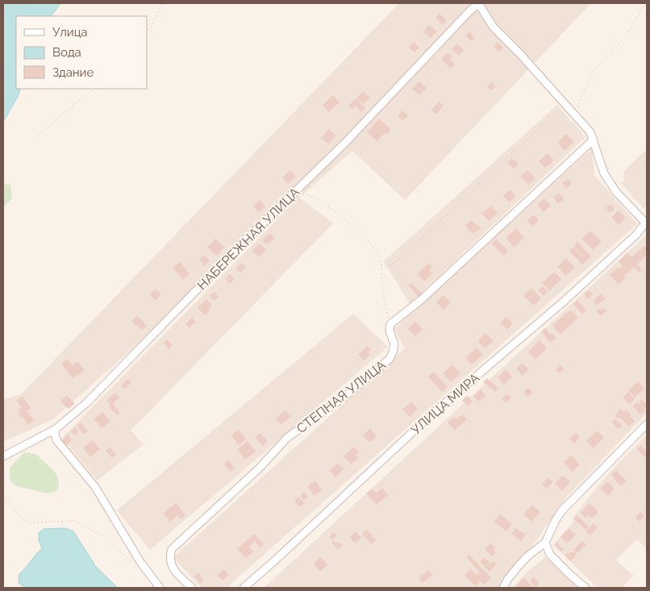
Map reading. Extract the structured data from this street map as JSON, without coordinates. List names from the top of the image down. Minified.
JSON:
{"streets":{"street":["НАБЕРЕЖНАЯ УЛИЦА","СТЕПНАЯ УЛИЦА","УЛИЦА МИРА"]},"legend":["Улица","Вода","Здание"]}
